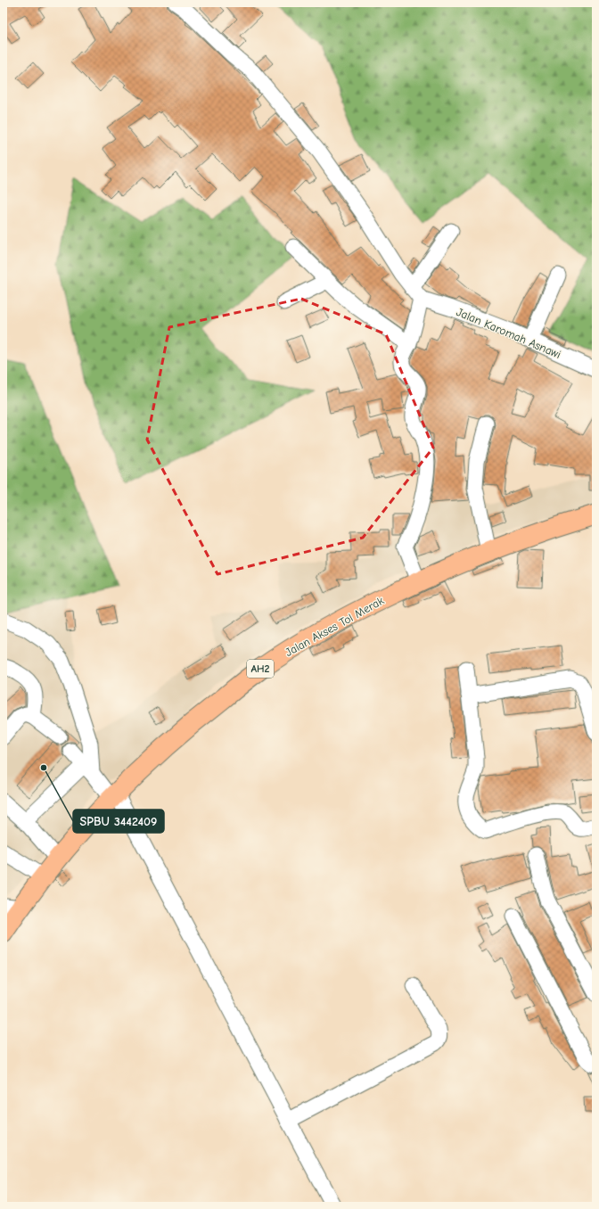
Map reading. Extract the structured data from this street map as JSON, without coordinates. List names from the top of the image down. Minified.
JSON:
{"streets":{"highway":["Jalan Akses Tol Merak","AH2"],"street":["Jalan Karomah Asnawi"]},"places":["SPBU 3442409"]}
